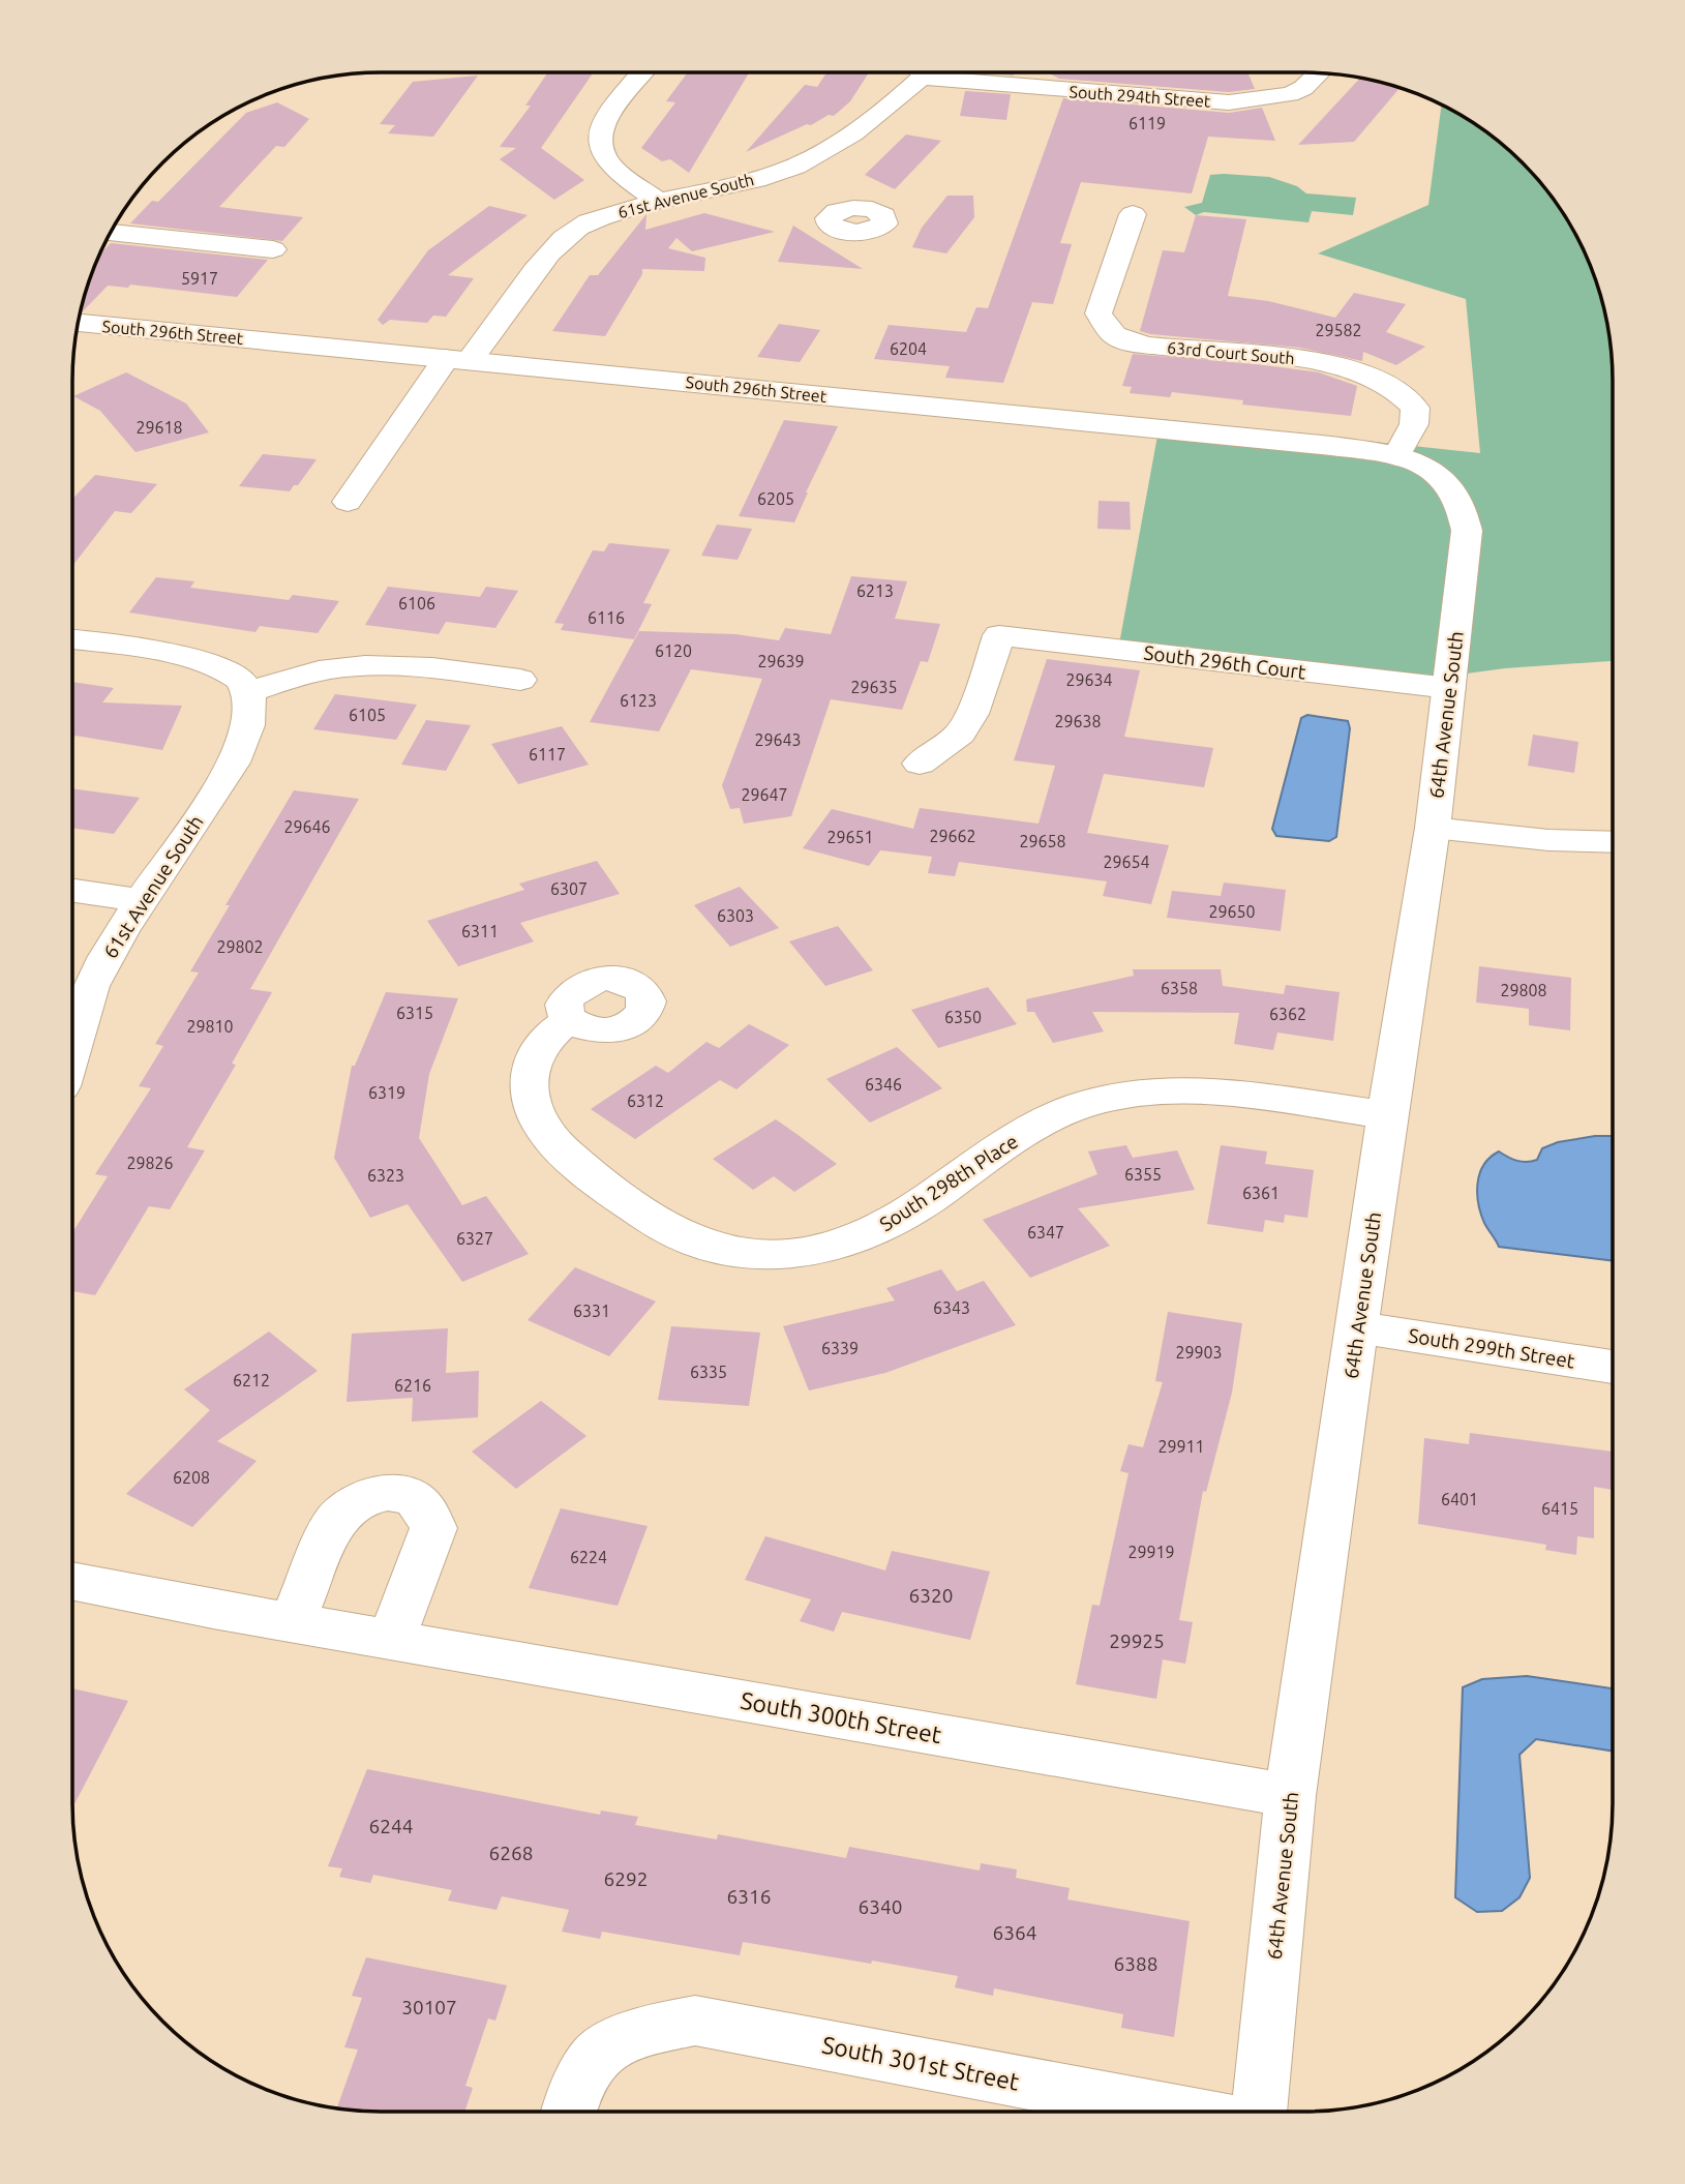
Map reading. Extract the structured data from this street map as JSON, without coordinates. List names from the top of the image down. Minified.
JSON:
{"streets":{"street":["South 294th Street","61st Avenue South","South 296th Street","63rd Court South","South 296th Court","64th Avenue South","South 298th Place","South 299th Street","South 300th Street","South 301st Street"]},"crossings":[["61st Avenue South","South 296th Street"],["South 296th Street","63rd Court South"],["South 296th Street","64th Avenue South"],["South 296th Court","64th Avenue South"],["64th Avenue South","South 298th Place"],["64th Avenue South","South 299th Street"],["64th Avenue South","South 300th Street"]],"house_numbers":["6119","5917","29582","6204","29618","6205","6213","6106","6116","6120","29639","29634","29635","6123","6105","29638","29643","6117","29647","29646","29662","29651","29658","29654","6307","29650","6303","6311","29802","6358","29808","6315","6362","6350","29810","6346","6319","6312","29826","6355","6323","6361","6347","6327","6343","6331","6339","29903","6335","6212","6216","29911","6208","6401","6415","29919","6224","6320","29925","6244","6268","6292","6316","6340","6364","6388","30107"]}
